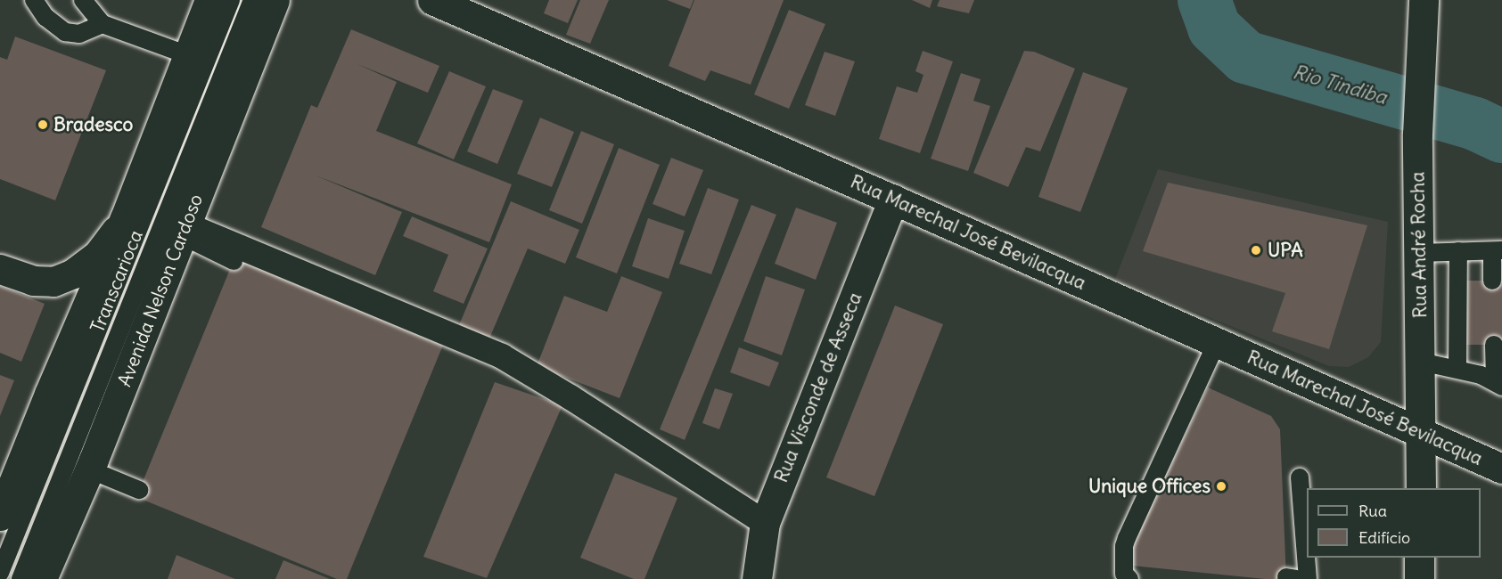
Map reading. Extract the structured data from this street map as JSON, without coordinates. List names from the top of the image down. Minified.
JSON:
{"streets":{"main road":["Rua Marechal José Bevilacqua","Rua André Rocha","Avenida Nelson Cardoso","Rua Visconde de Asseca"],"lane":["Transcarioca"]},"crossings":[["Rua Marechal José Bevilacqua","Rua André Rocha"],["Rua Marechal José Bevilacqua","Rua Visconde de Asseca"]],"water":["Rio Tindiba"],"places":["Bradesco","UPA","Unique Offices"],"legend":["Rua","Edifício"]}
